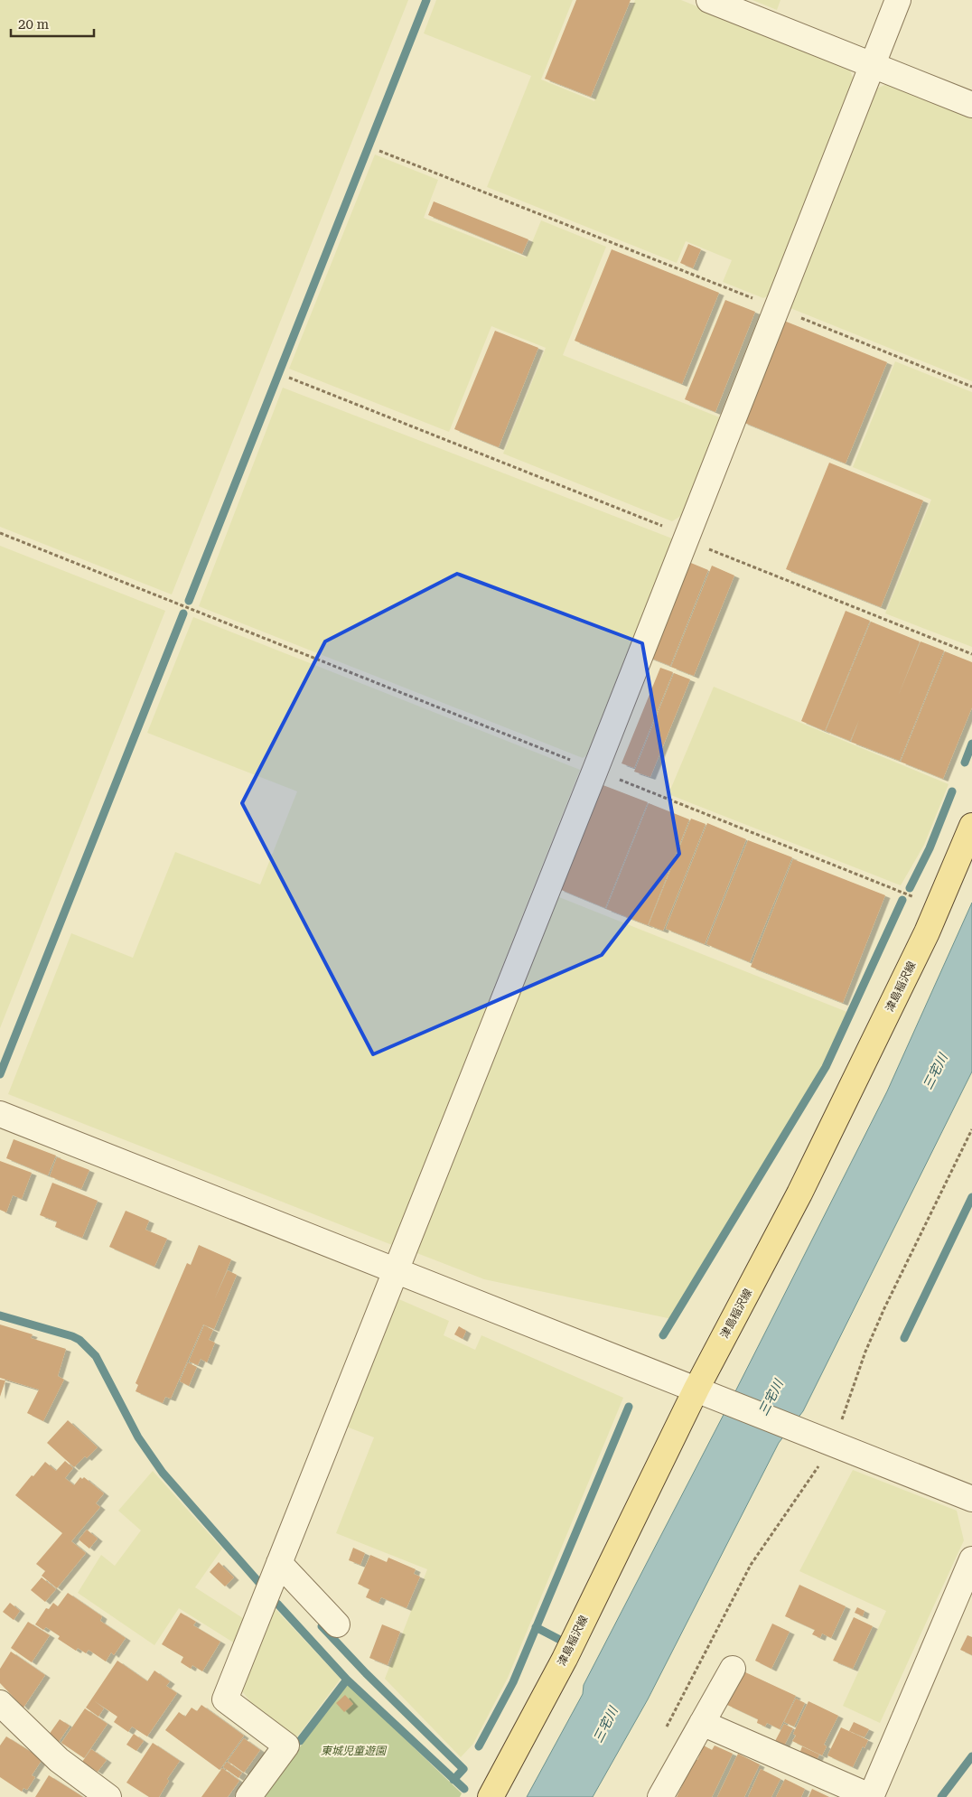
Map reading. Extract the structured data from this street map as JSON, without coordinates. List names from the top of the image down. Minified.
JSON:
{"streets":{"main road":["津島稲沢線"]},"water":["三宅川"],"parks":["東城児童遊園"],"scale_bar":"20 m"}
